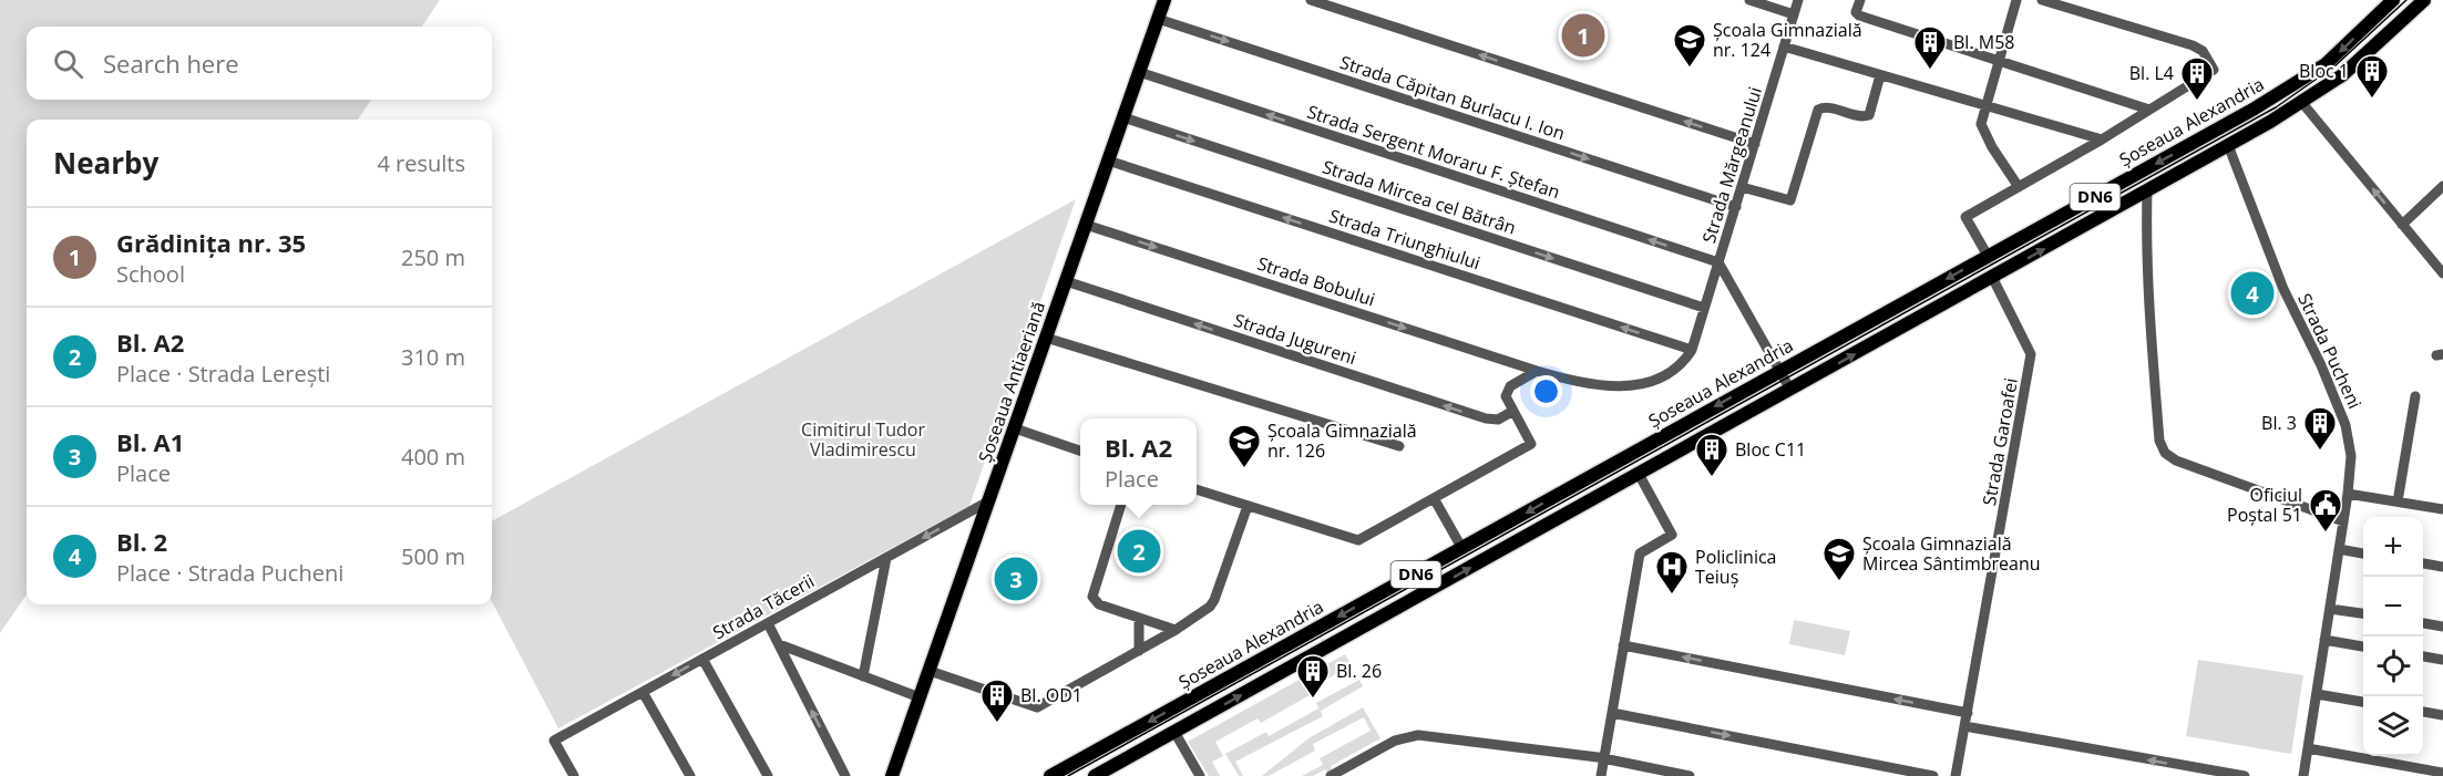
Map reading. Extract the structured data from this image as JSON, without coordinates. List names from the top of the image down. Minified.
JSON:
{"streets":{"main road":["Șoseaua Alexandria","DN6","Șoseaua Antiaeriană"],"street":["Strada Căpitan Burlacu I. Ion","Strada Sergent Moraru F. Ștefan","Strada Mărgeanului","Strada Mircea cel Bătrân","Strada Triunghiului","Strada Bobului","Strada Jugureni","Strada Pucheni","Strada Garoafei","Strada Tăcerii"]},"crossings":[["Strada Căpitan Burlacu I. Ion","Strada Mărgeanului"],["Strada Căpitan Burlacu I. Ion","Șoseaua Antiaeriană"],["Șoseaua Alexandria","Strada Mărgeanului"],["Strada Sergent Moraru F. Ștefan","Strada Mărgeanului"],["Strada Sergent Moraru F. Ștefan","Șoseaua Antiaeriană"],["Strada Mărgeanului","Strada Mircea cel Bătrân"],["Strada Mărgeanului","DN6"],["Strada Mărgeanului","Strada Triunghiului"],["Strada Mărgeanului","Strada Bobului"],["Strada Mircea cel Bătrân","Șoseaua Antiaeriană"],["DN6","Strada Pucheni"],["DN6","Strada Garoafei"],["Strada Triunghiului","Strada Bobului"],["Strada Triunghiului","Șoseaua Antiaeriană"],["Strada Bobului","Șoseaua Antiaeriană"],["Strada Jugureni","Șoseaua Antiaeriană"],["Șoseaua Antiaeriană","Strada Tăcerii"]],"one_way":["Strada Sergent Moraru F. Ștefan","Strada Mircea cel Bătrân","Strada Triunghiului","Strada Bobului"],"parks":["Cimitirul Tudor Vladimirescu"],"places":{"school or university":["Școala Gimnazială nr. 124","Școala Gimnazială nr. 126","Școala Gimnazială Mircea Sântimbreanu"],"building":["Bl. M58","Bloc 1","Bl. L4","Bl. 3","Bloc C11","Bl. 26","Bl. OD1"],"public building":["Oficiul Poștal 51"],"hospital":["Policlinica Teiuș"]},"page":{"pins":["1","4","2","3"],"search":"Search here","heading":["Nearby","4 results"],"list":[{"mark":"1","name":"Grădinița nr. 35","note":"School","value":"250 m"},{"mark":"2","name":"Bl. A2","note":"Place · Strada Lerești","value":"310 m"},{"mark":"3","name":"Bl. A1","note":"Place","value":"400 m"},{"mark":"4","name":"Bl. 2","note":"Place · Strada Pucheni","value":"500 m"}],"popup":["Bl. A2","Place"],"map_buttons":["+","−"]}}
